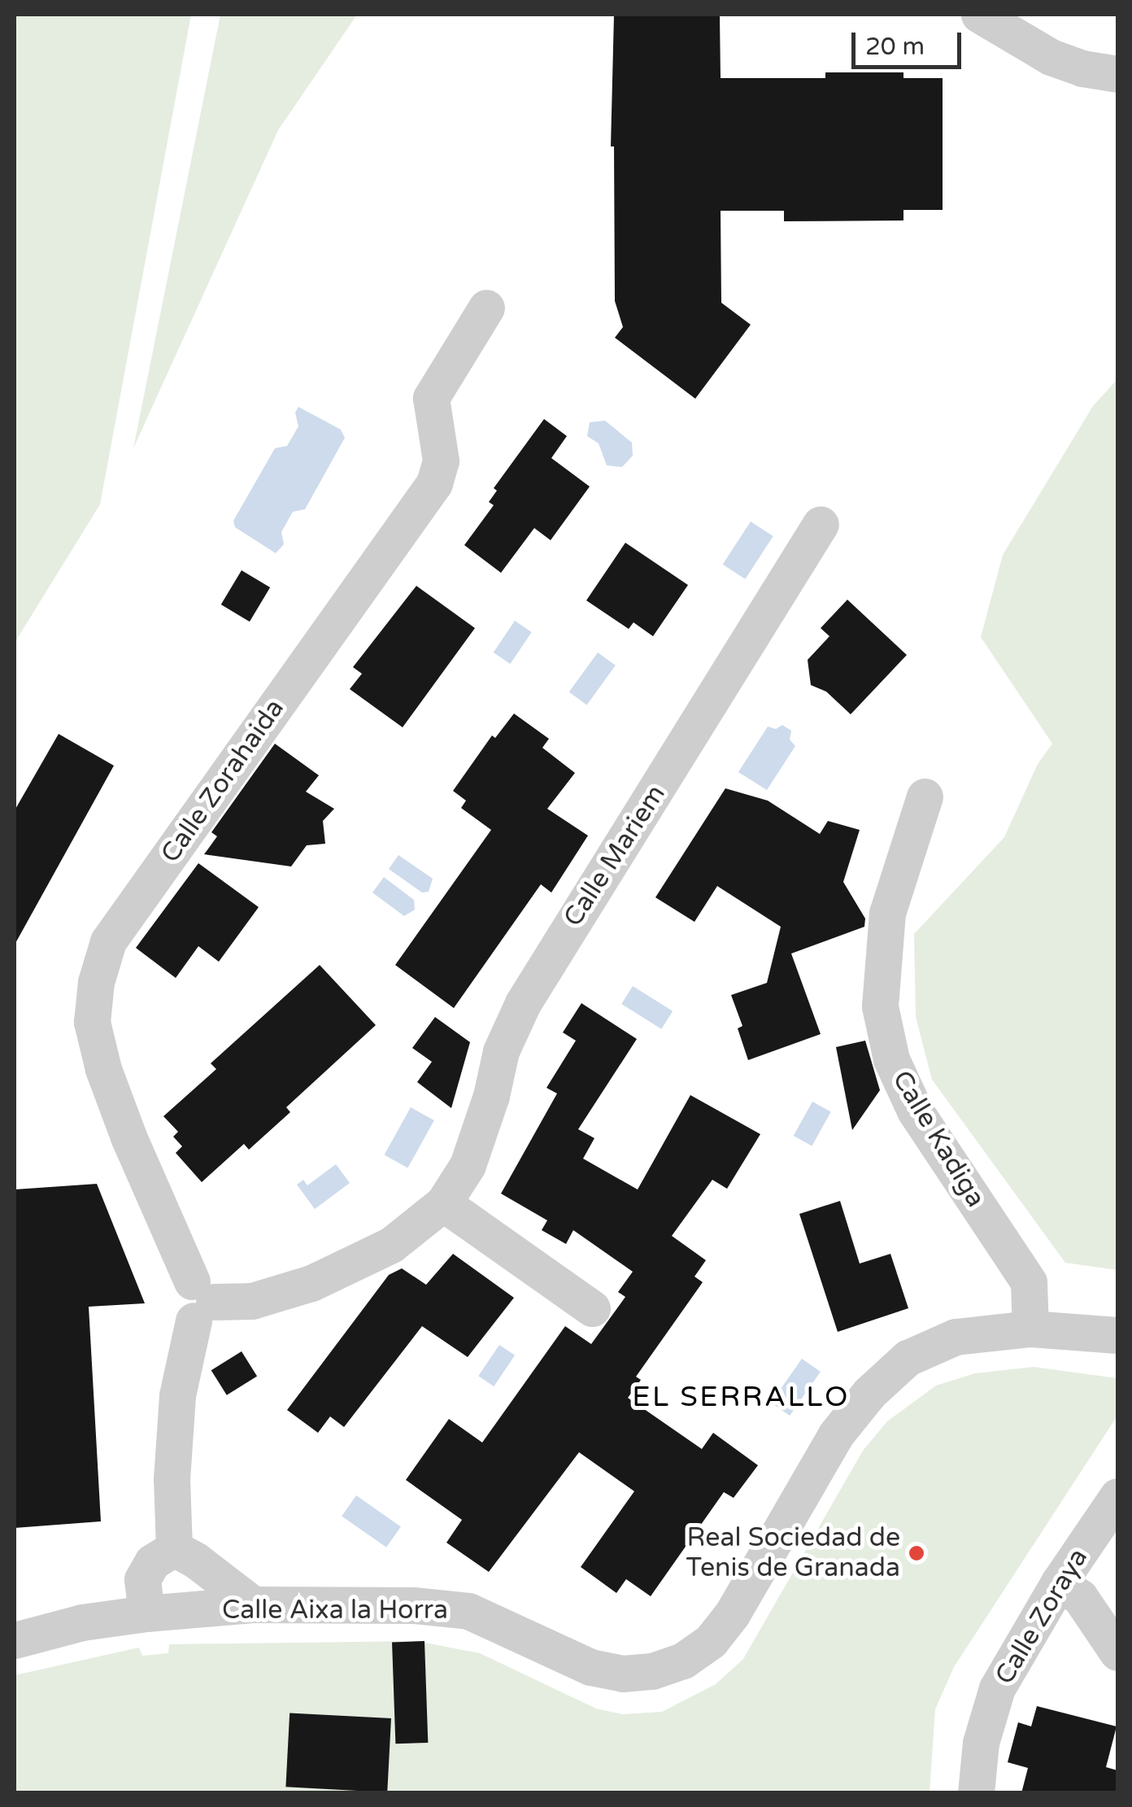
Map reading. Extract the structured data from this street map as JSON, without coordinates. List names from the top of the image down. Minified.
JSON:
{"streets":{"street":["Calle Zorahaida","Calle Mariem","Calle Kadiga","Calle Aixa la Horra","Calle Zoraya"]},"crossings":[["Calle Zorahaida","Calle Mariem"],["Calle Kadiga","Calle Aixa la Horra"]],"districts":["EL SERRALLO"],"places":["Real Sociedad de Tenis de Granada"],"scale_bar":"20 m"}
